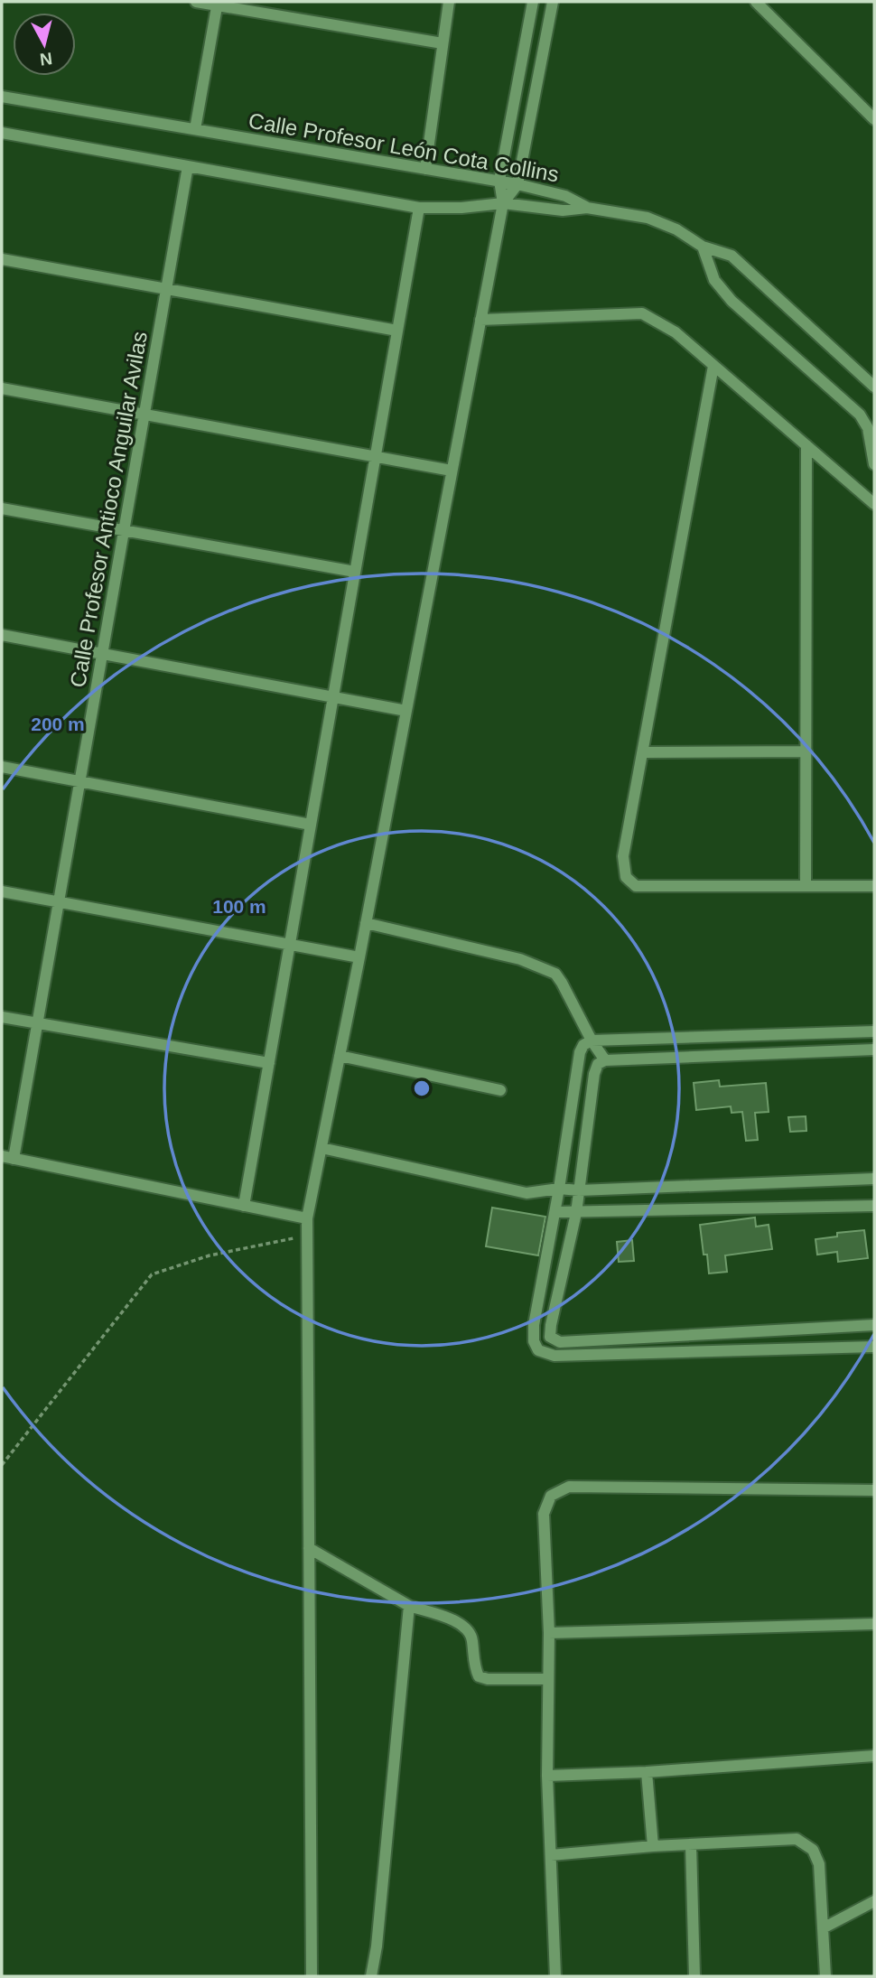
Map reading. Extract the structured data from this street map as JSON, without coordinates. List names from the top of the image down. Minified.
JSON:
{"streets":{"street":["Calle Profesor León Cota Collins","Calle Profesor Antioco Anguilar Avilas"]},"crossings":[["Calle Profesor León Cota Collins","Calle Profesor Antioco Anguilar Avilas"]],"north":"bottom","rings":["200 m","100 m"]}
